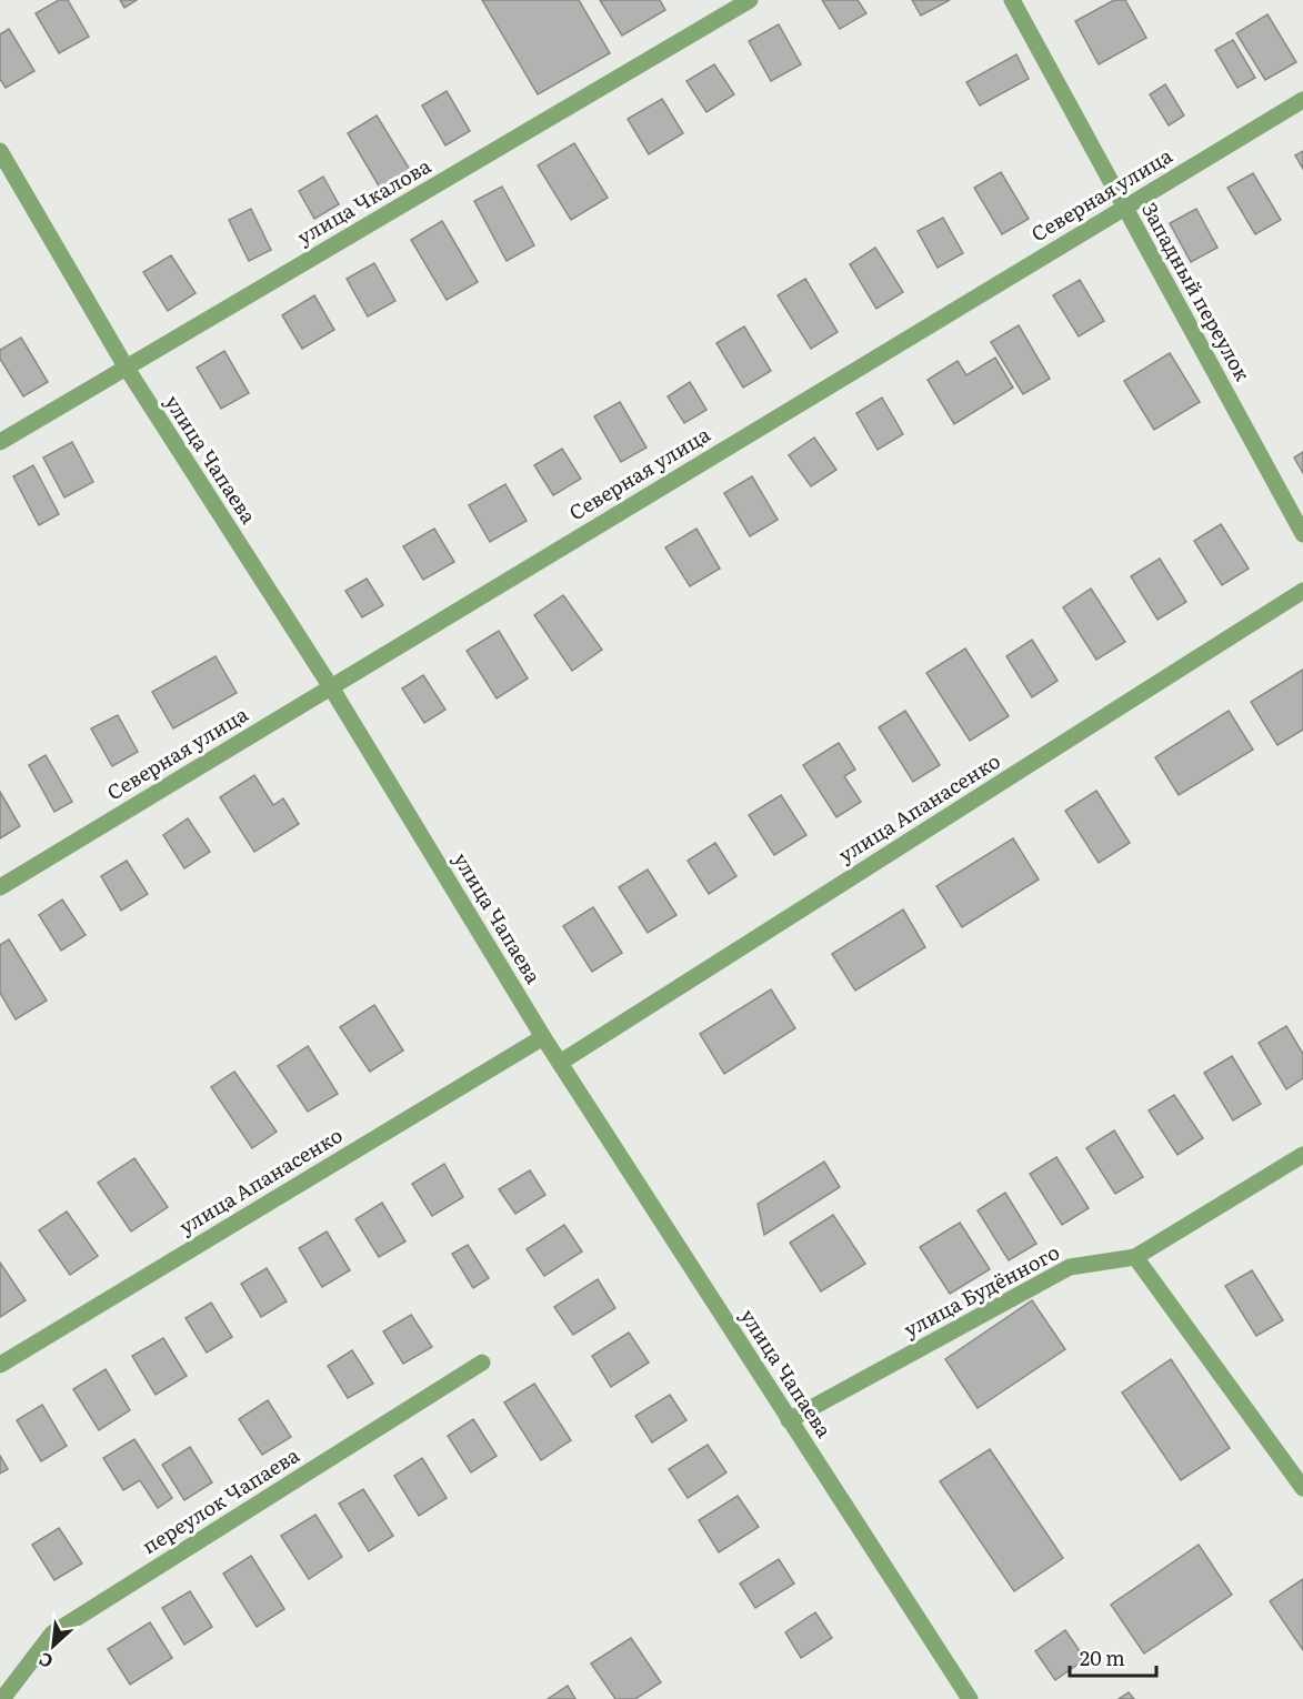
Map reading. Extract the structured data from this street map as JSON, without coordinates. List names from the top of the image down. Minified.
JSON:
{"streets":{"street":["Северная улица","улица Чкалова","Западный переулок","улица Чапаева","улица Апанасенко","улица Будённого","переулок Чапаева"]},"crossings":[["Северная улица","Западный переулок"],["Северная улица","улица Чапаева"],["улица Чкалова","улица Чапаева"],["улица Чапаева","улица Апанасенко"],["улица Чапаева","улица Будённого"]],"scale_bar":"20 m","north":"bottom left"}
